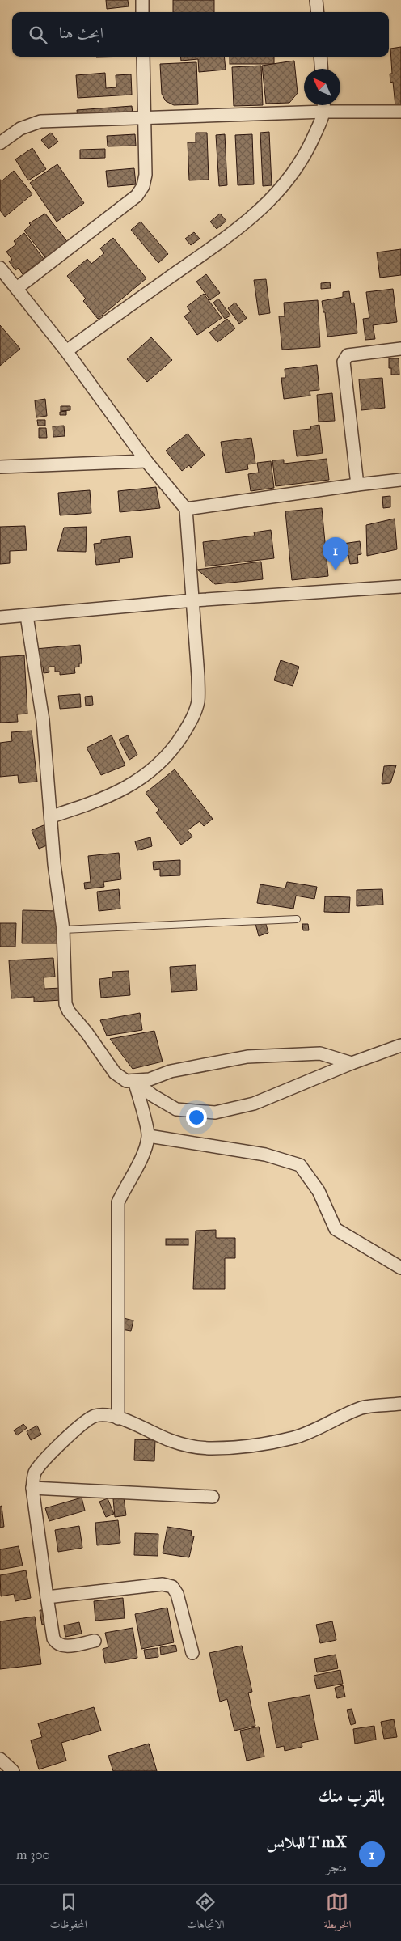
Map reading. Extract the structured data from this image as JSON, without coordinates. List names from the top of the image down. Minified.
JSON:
{"north":"top left","page":{"search":"ابحث هنا","pins":"1","heading":"بالقرب منك","list":[{"mark":"1","name":"T mX للملابس","note":"متجر","value":"300 m"}],"nav":["الخريطة","الاتجاهات","المحفوظات"]}}
